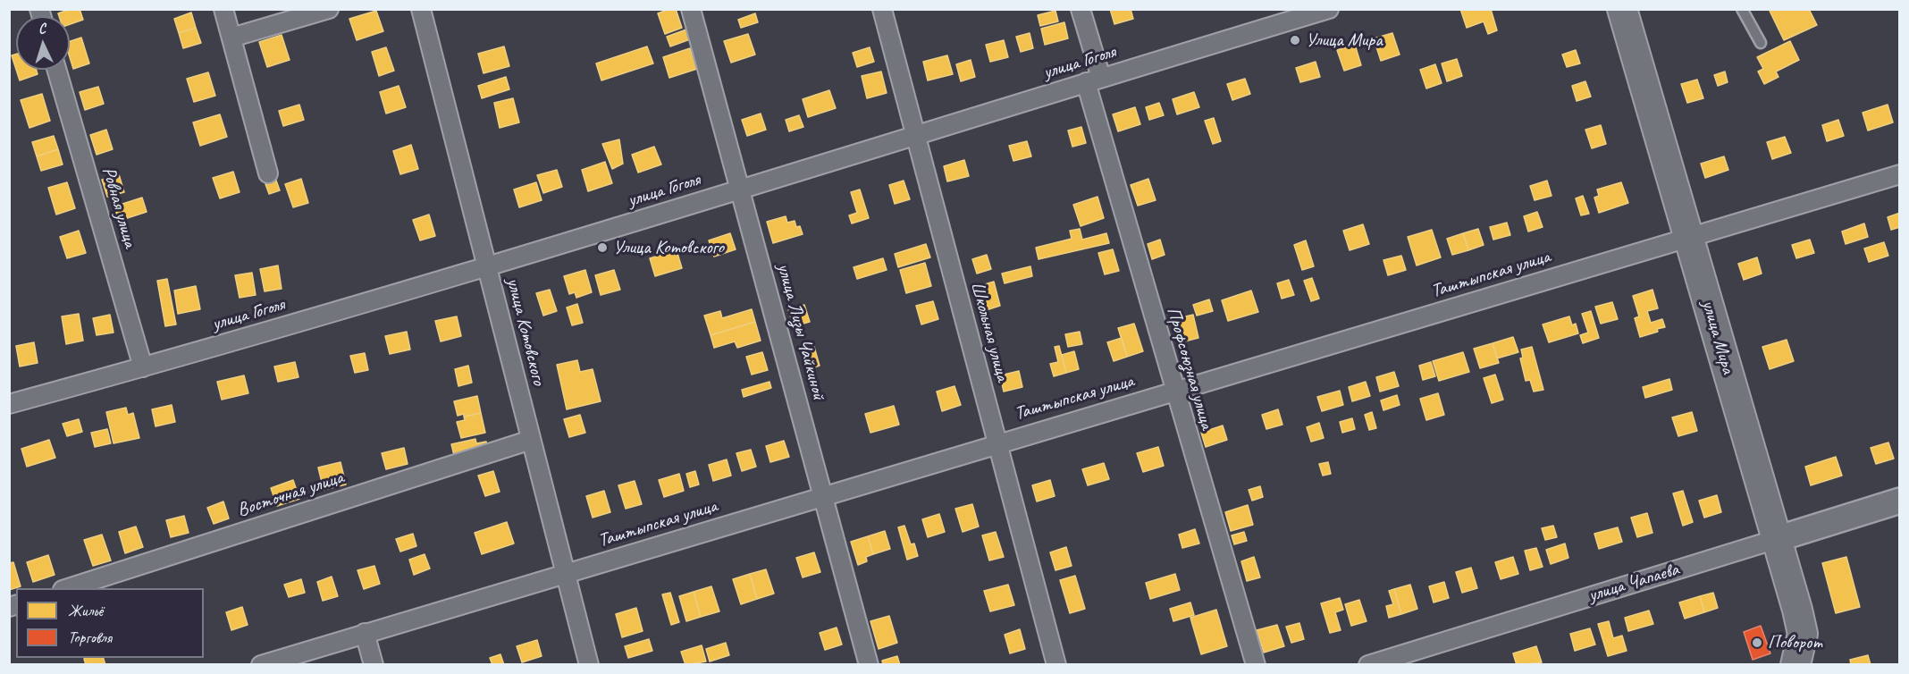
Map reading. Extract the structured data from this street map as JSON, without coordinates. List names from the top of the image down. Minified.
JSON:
{"streets":{"main road":["улица Мира"],"street":["улица Гоголя","Ровная улица","Таштыпская улица","улица Котовского","улица Лизы Чайкиной","Школьная улица","Профсоюзная улица","Восточная улица","улица Чапаева"]},"crossings":[["улица Гоголя","Ровная улица"],["улица Гоголя","улица Котовского"],["улица Гоголя","улица Лизы Чайкиной"],["улица Гоголя","Школьная улица"],["улица Гоголя","Профсоюзная улица"],["Таштыпская улица","улица Котовского"],["Таштыпская улица","улица Лизы Чайкиной"],["Таштыпская улица","Школьная улица"],["Таштыпская улица","улица Мира"],["Таштыпская улица","Профсоюзная улица"],["улица Котовского","Восточная улица"],["улица Мира","улица Чапаева"]],"places":["Улица Мира","Улица Котовского","Поворот"],"legend":["Жильё","Торговля"],"north":"top"}
